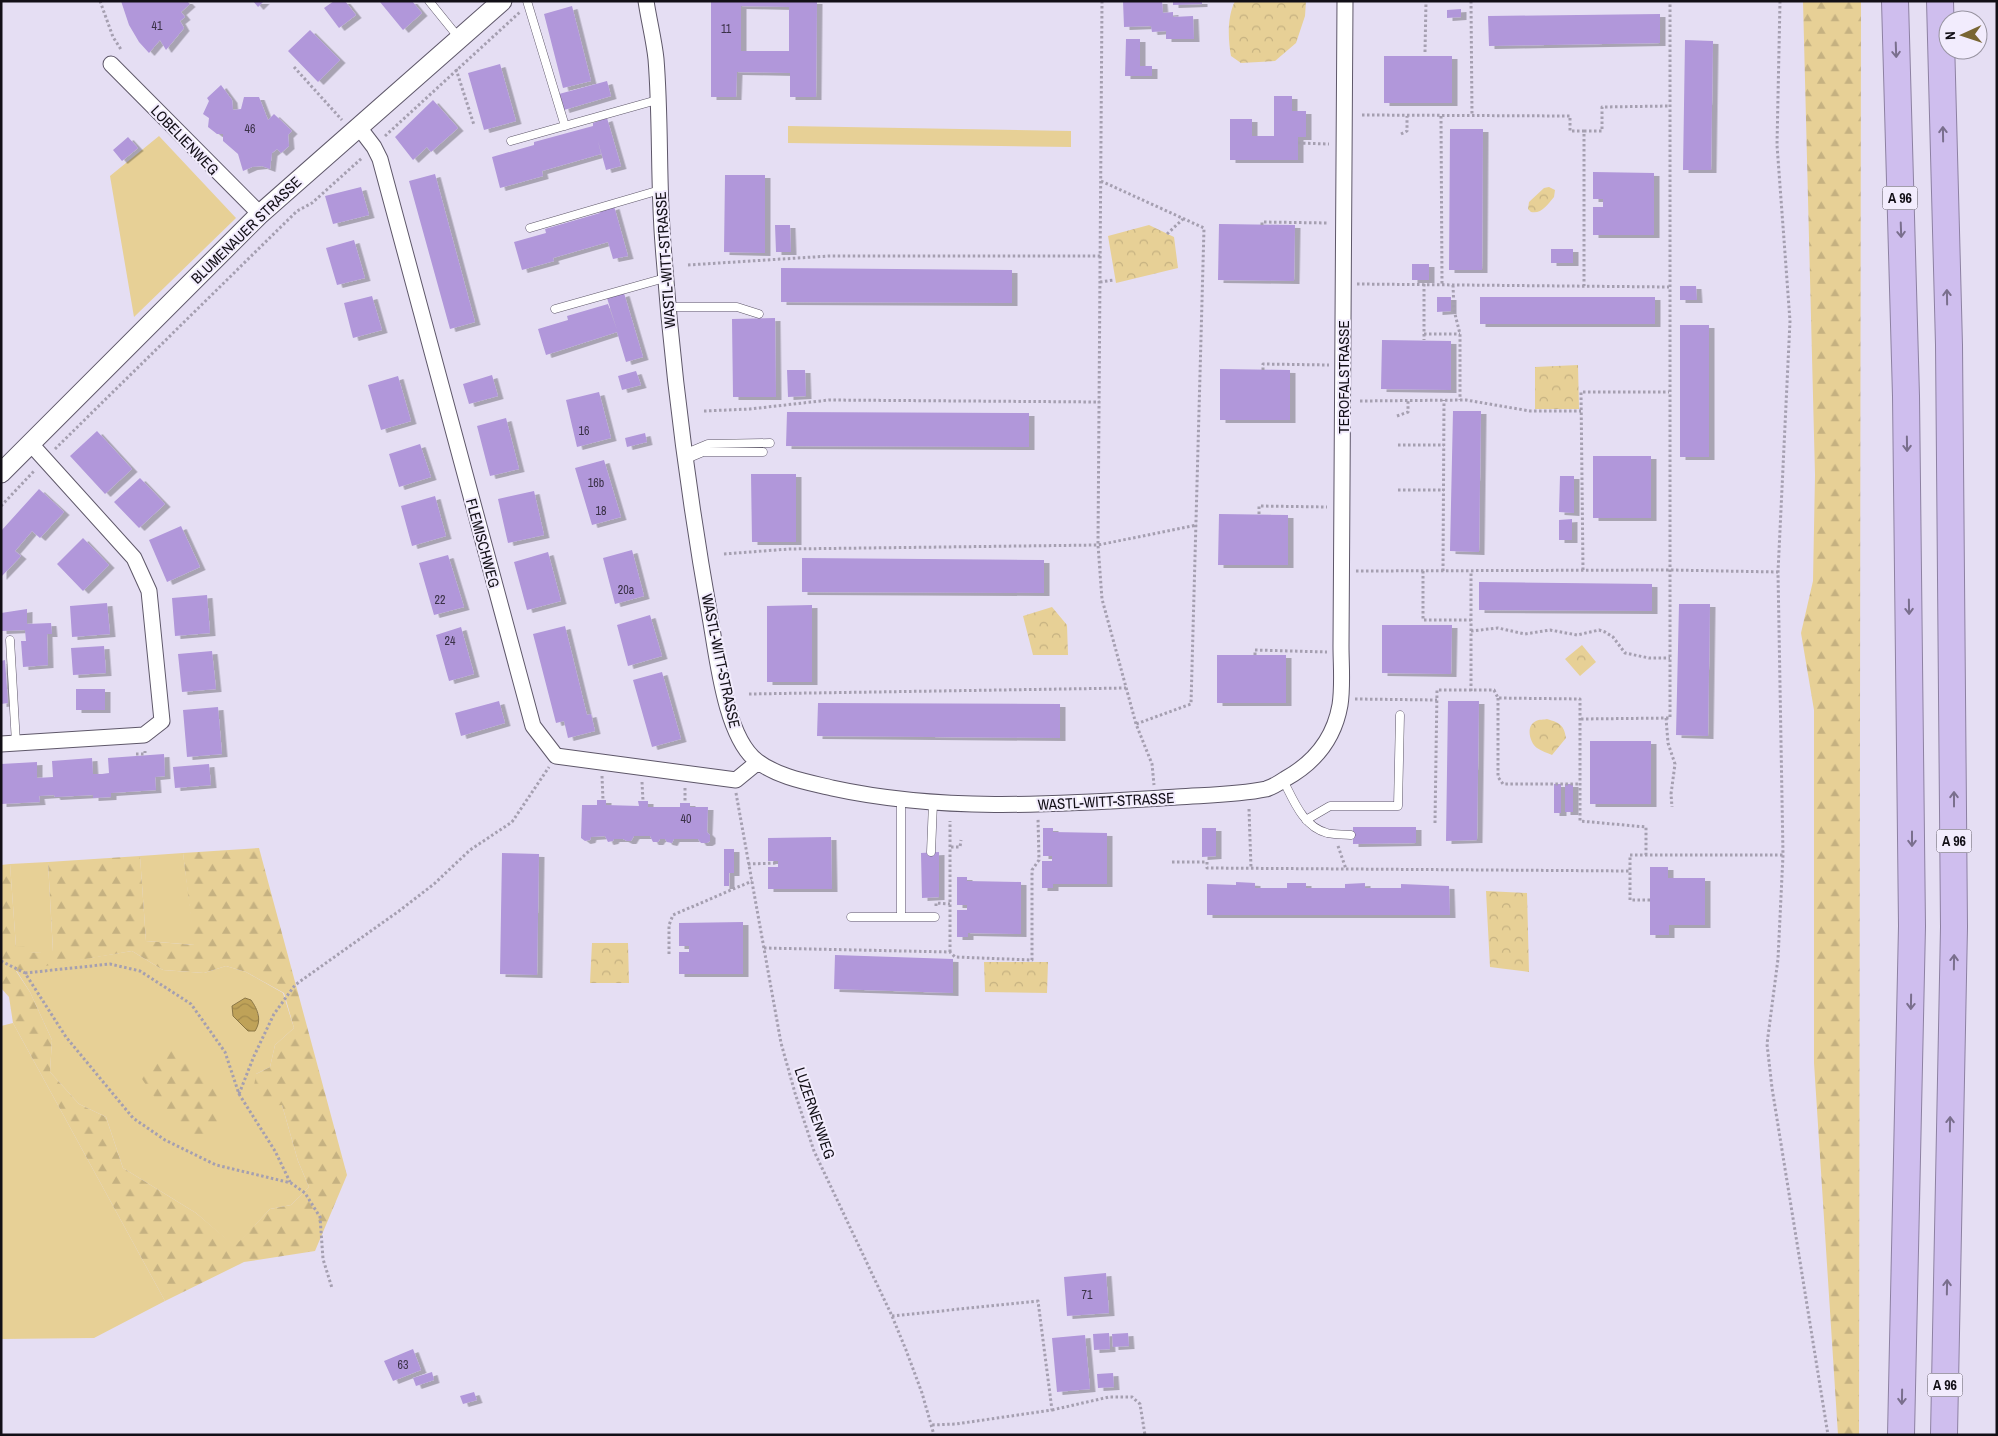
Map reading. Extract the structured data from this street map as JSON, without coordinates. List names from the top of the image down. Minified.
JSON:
{"streets":{"highway":["A 96"],"street":["LOBELIENWEG","BLUMENAUER STRASSE","WASTL-WITT-STRASSE","TEROFALSTRASSE","FLEMISCHWEG"],"path":["LUZERNENWEG"]},"crossings":[["LOBELIENWEG","BLUMENAUER STRASSE"],["BLUMENAUER STRASSE","FLEMISCHWEG"],["WASTL-WITT-STRASSE","TEROFALSTRASSE"]],"house_numbers":["41","11","46","16","16b","18","20a","22","24","40","71","63"],"north":"left"}
